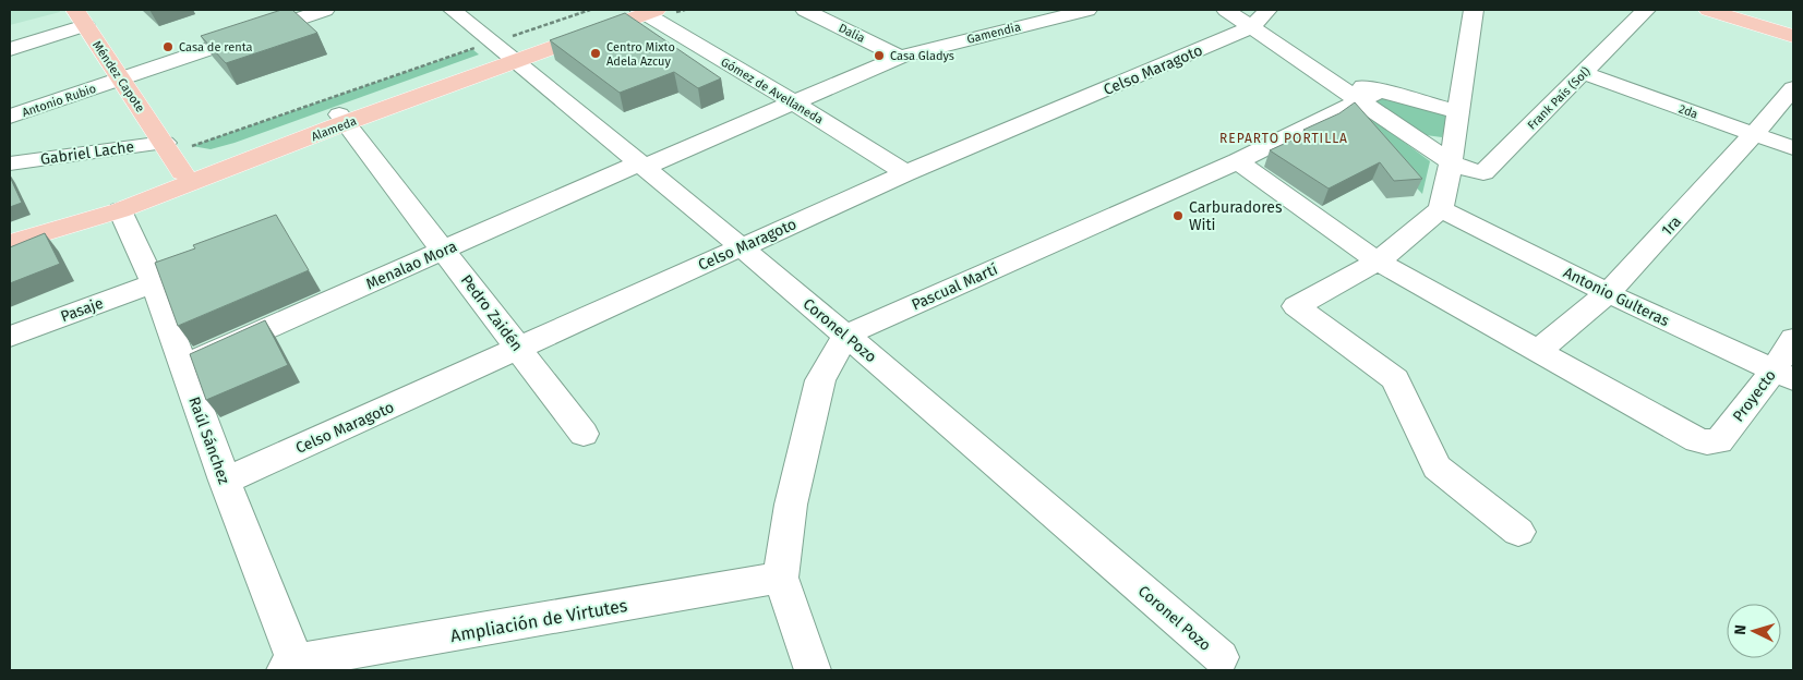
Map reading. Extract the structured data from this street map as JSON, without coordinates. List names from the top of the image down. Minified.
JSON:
{"streets":{"main road":["Méndez Capote","Alameda"],"street":["Dalia","Gamendia","Celso Maragoto","Gómez de Avellaneda","Frank País (Sol)","Antonio Rubio","2da","Gabriel Lache","1ra","Menalao Mora","Pascual Martí","Antonio Gulteras","Pasaje","Pedro Zaidén","Coronel Pozo","Proyecto","Raúl Sánchez","Ampliación de Virtutes"]},"crossings":[["Dalia","Gamendia"],["Dalia","Menalao Mora"],["Gamendia","Menalao Mora"],["Celso Maragoto","Gómez de Avellaneda"],["Celso Maragoto","Pedro Zaidén"],["Celso Maragoto","Coronel Pozo"],["Celso Maragoto","Raúl Sánchez"],["Méndez Capote","Antonio Rubio"],["Méndez Capote","Alameda"],["Méndez Capote","Gabriel Lache"],["Gómez de Avellaneda","Alameda"],["Gómez de Avellaneda","Menalao Mora"],["Frank País (Sol)","2da"],["2da","1ra"],["Alameda","Gabriel Lache"],["Alameda","Pedro Zaidén"],["Alameda","Coronel Pozo"],["Alameda","Raúl Sánchez"],["1ra","Antonio Gulteras"],["1ra","Proyecto"],["Menalao Mora","Pedro Zaidén"],["Menalao Mora","Coronel Pozo"],["Menalao Mora","Raúl Sánchez"],["Pascual Martí","Coronel Pozo"],["Antonio Gulteras","Proyecto"],["Pasaje","Raúl Sánchez"],["Raúl Sánchez","Ampliación de Virtutes"]],"districts":["REPARTO PORTILLA"],"places":["Casa de renta","Centro Mixto Adela Azcuy","Casa Gladys","Carburadores Witi"],"north":"left"}
